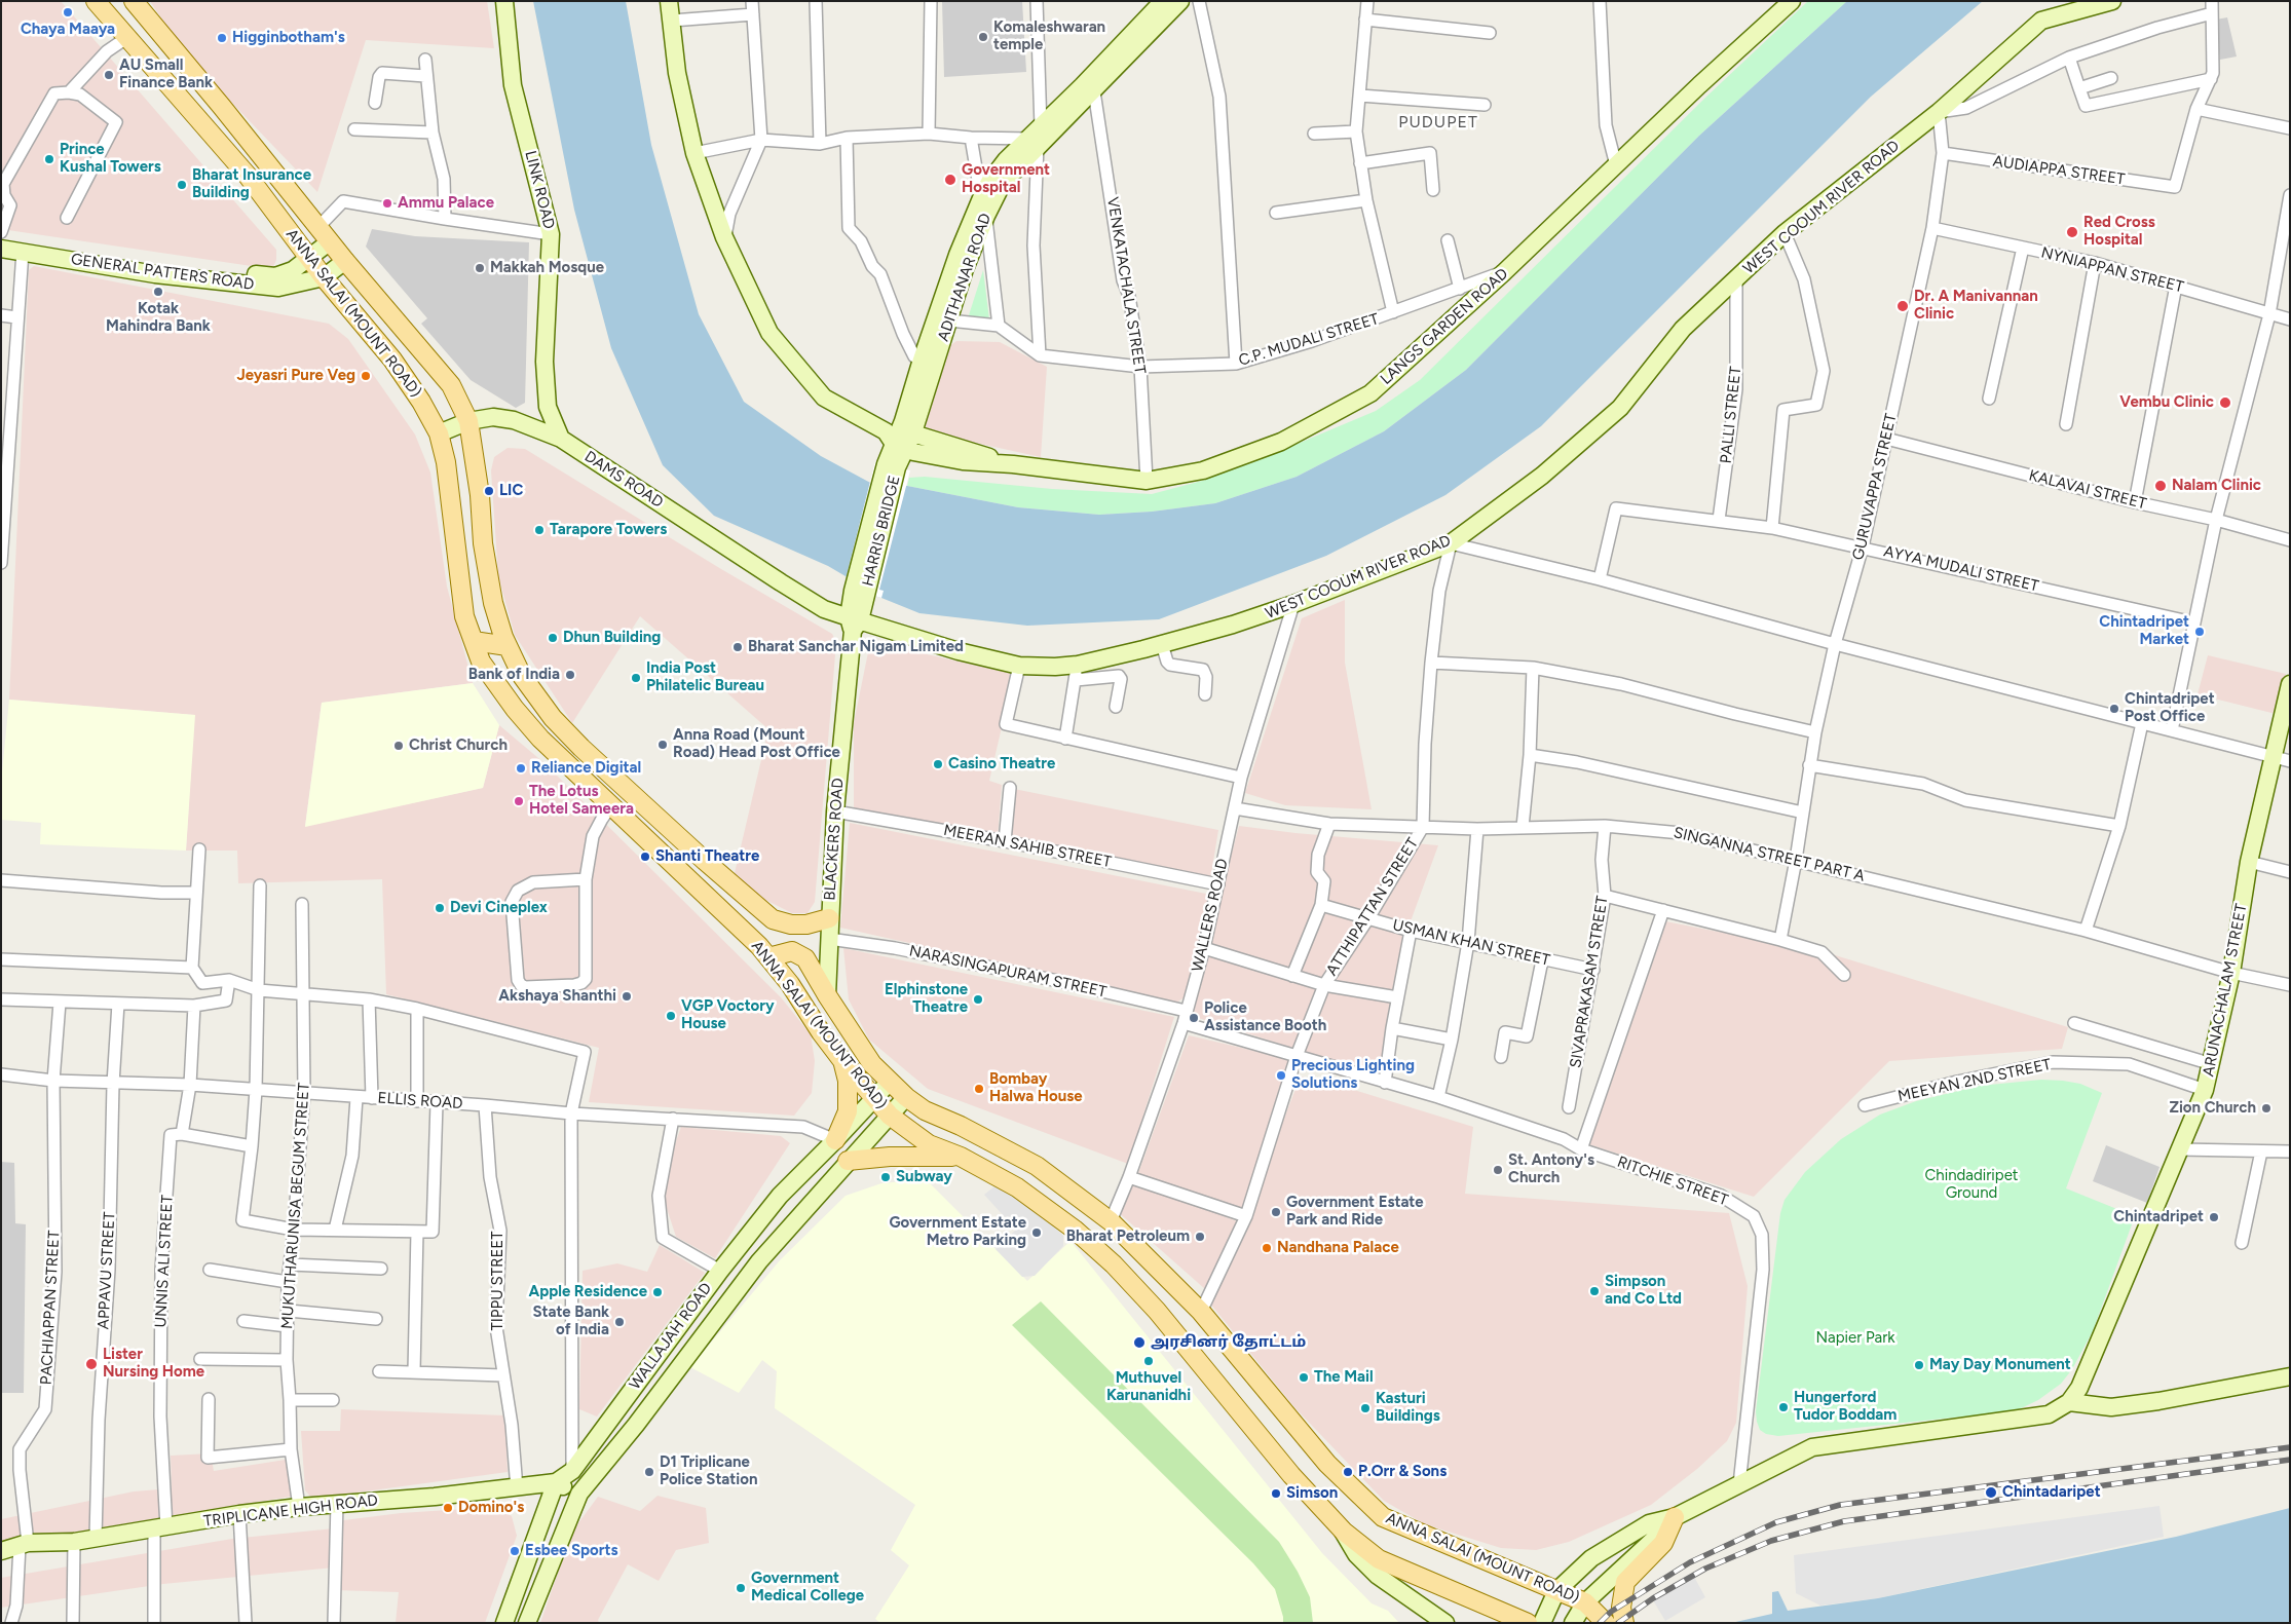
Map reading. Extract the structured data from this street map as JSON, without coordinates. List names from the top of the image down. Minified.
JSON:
{"streets":{"main road":["LINK ROAD","WEST COOUM RIVER ROAD","GENERAL PATTERS ROAD","ADITHANAR ROAD","ANNA SALAI (MOUNT ROAD)","LANGS GARDEN ROAD","DAMS ROAD","HARRIS BRIDGE","BLACKERS ROAD","ARUNACHALAM STREET","WALLAJAH ROAD","TRIPLICANE HIGH ROAD"],"street":["AUDIAPPA STREET","NYNIAPPAN STREET","VENKATACHALA STREET","C.P. MUDALI STREET","PALLI STREET","GURUVAPPA STREET","KALAVAI STREET","AYYA MUDALI STREET","MEERAN SAHIB STREET","SINGANNA STREET PART A","ATTHIPATTAN STREET","WALLERS ROAD","USMAN KHAN STREET","NARASINGAPURAM STREET","SIVAPRAKASAM STREET","MEEYAN 2ND STREET","ELLIS ROAD","RITCHIE STREET","MUKUTHARUNISA BEGUM STREET","UNNIS ALI STREET","APPAVU STREET","TIPPU STREET","PACHIAPPAN STREET"]},"crossings":[["AUDIAPPA STREET","GURUVAPPA STREET"],["LINK ROAD","DAMS ROAD"],["WEST COOUM RIVER ROAD","PALLI STREET"],["WEST COOUM RIVER ROAD","DAMS ROAD"],["WEST COOUM RIVER ROAD","GURUVAPPA STREET"],["WEST COOUM RIVER ROAD","BLACKERS ROAD"],["WEST COOUM RIVER ROAD","ATTHIPATTAN STREET"],["WEST COOUM RIVER ROAD","WALLERS ROAD"],["NYNIAPPAN STREET","GURUVAPPA STREET"],["GENERAL PATTERS ROAD","ANNA SALAI (MOUNT ROAD)"],["ADITHANAR ROAD","VENKATACHALA STREET"],["ADITHANAR ROAD","LANGS GARDEN ROAD"],["ADITHANAR ROAD","HARRIS BRIDGE"],["VENKATACHALA STREET","LANGS GARDEN ROAD"],["VENKATACHALA STREET","C.P. MUDALI STREET"],["ANNA SALAI (MOUNT ROAD)","DAMS ROAD"],["ANNA SALAI (MOUNT ROAD)","BLACKERS ROAD"],["ANNA SALAI (MOUNT ROAD)","ATTHIPATTAN STREET"],["ANNA SALAI (MOUNT ROAD)","WALLERS ROAD"],["ANNA SALAI (MOUNT ROAD)","WALLAJAH ROAD"],["LANGS GARDEN ROAD","C.P. MUDALI STREET"],["PALLI STREET","AYYA MUDALI STREET"],["DAMS ROAD","BLACKERS ROAD"],["GURUVAPPA STREET","KALAVAI STREET"],["GURUVAPPA STREET","AYYA MUDALI STREET"],["GURUVAPPA STREET","SINGANNA STREET PART A"],["HARRIS BRIDGE","BLACKERS ROAD"],["BLACKERS ROAD","MEERAN SAHIB STREET"],["BLACKERS ROAD","NARASINGAPURAM STREET"],["MEERAN SAHIB STREET","WALLERS ROAD"],["SINGANNA STREET PART A","ATTHIPATTAN STREET"],["SINGANNA STREET PART A","WALLERS ROAD"],["SINGANNA STREET PART A","SIVAPRAKASAM STREET"],["SINGANNA STREET PART A","ARUNACHALAM STREET"],["ATTHIPATTAN STREET","USMAN KHAN STREET"],["ATTHIPATTAN STREET","RITCHIE STREET"],["WALLERS ROAD","NARASINGAPURAM STREET"],["WALLERS ROAD","RITCHIE STREET"],["USMAN KHAN STREET","SIVAPRAKASAM STREET"],["ARUNACHALAM STREET","MEEYAN 2ND STREET"],["ARUNACHALAM STREET","RITCHIE STREET"],["ELLIS ROAD","MUKUTHARUNISA BEGUM STREET"],["ELLIS ROAD","UNNIS ALI STREET"],["ELLIS ROAD","APPAVU STREET"],["ELLIS ROAD","TIPPU STREET"],["ELLIS ROAD","PACHIAPPAN STREET"],["ELLIS ROAD","WALLAJAH ROAD"],["MUKUTHARUNISA BEGUM STREET","TRIPLICANE HIGH ROAD"],["UNNIS ALI STREET","TRIPLICANE HIGH ROAD"],["APPAVU STREET","TRIPLICANE HIGH ROAD"],["TIPPU STREET","TRIPLICANE HIGH ROAD"],["PACHIAPPAN STREET","TRIPLICANE HIGH ROAD"],["WALLAJAH ROAD","TRIPLICANE HIGH ROAD"]],"districts":["PUDUPET"],"parks":["Chindadiripet Ground","Napier Park"],"places":["Chaya Maaya","Komaleshwaran temple","Higginbotham's","AU Small Finance Bank","Prince Kushal Towers","Government Hospital","Bharat Insurance Building","Ammu Palace","Red Cross Hospital","Makkah Mosque","Kotak Mahindra Bank","Dr. A Manivannan Clinic","Jeyasri Pure Veg","Vembu Clinic","Nalam Clinic","LIC","Tarapore Towers","Chintadripet Market","Dhun Building","Bharat Sanchar Nigam Limited","Bank of India","India Post Philatelic Bureau","Chintadripet Post Office","Anna Road (Mount Road) Head Post Office","Christ Church","Casino Theatre","Reliance Digital","The Lotus Hotel Sameera","Shanti Theatre","Devi Cineplex","Akshaya Shanthi","Elphinstone Theatre","VGP Voctory House","Police Assistance Booth","Precious Lighting Solutions","Bombay Halwa House","Zion Church","St. Antony's Church","Subway","Government Estate Park and Ride","Chintadripet","Government Estate Metro Parking","Bharat Petroleum","Nandhana Palace","Simpson and Co Ltd","Apple Residence","State Bank of India","அரசினர் தோட்டம்","Muthuvel Karunanidhi","Lister Nursing Home","May Day Monument","The Mail","Hungerford Tudor Boddam","Kasturi Buildings","D1 Triplicane Police Station","P.Orr & Sons","Chintadaripet","Simson","Domino's","Esbee Sports","Government Medical College"]}
